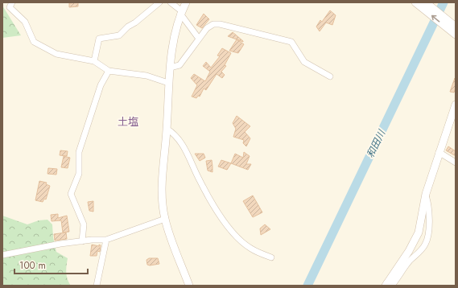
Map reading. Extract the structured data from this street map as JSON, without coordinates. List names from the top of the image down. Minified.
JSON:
{"districts":["土塩"],"water":["和田川"],"scale_bar":"100 m"}
